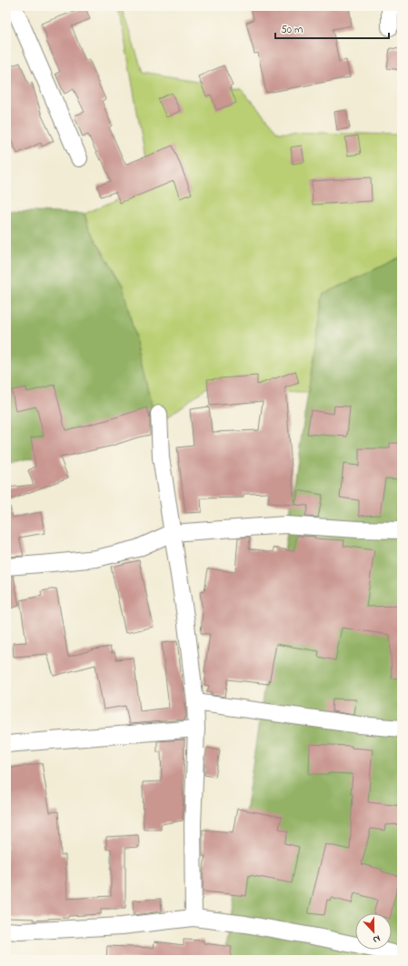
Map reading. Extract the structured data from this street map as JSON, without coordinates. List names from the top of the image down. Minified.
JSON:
{"scale_bar":"50 m","north":"bottom"}
